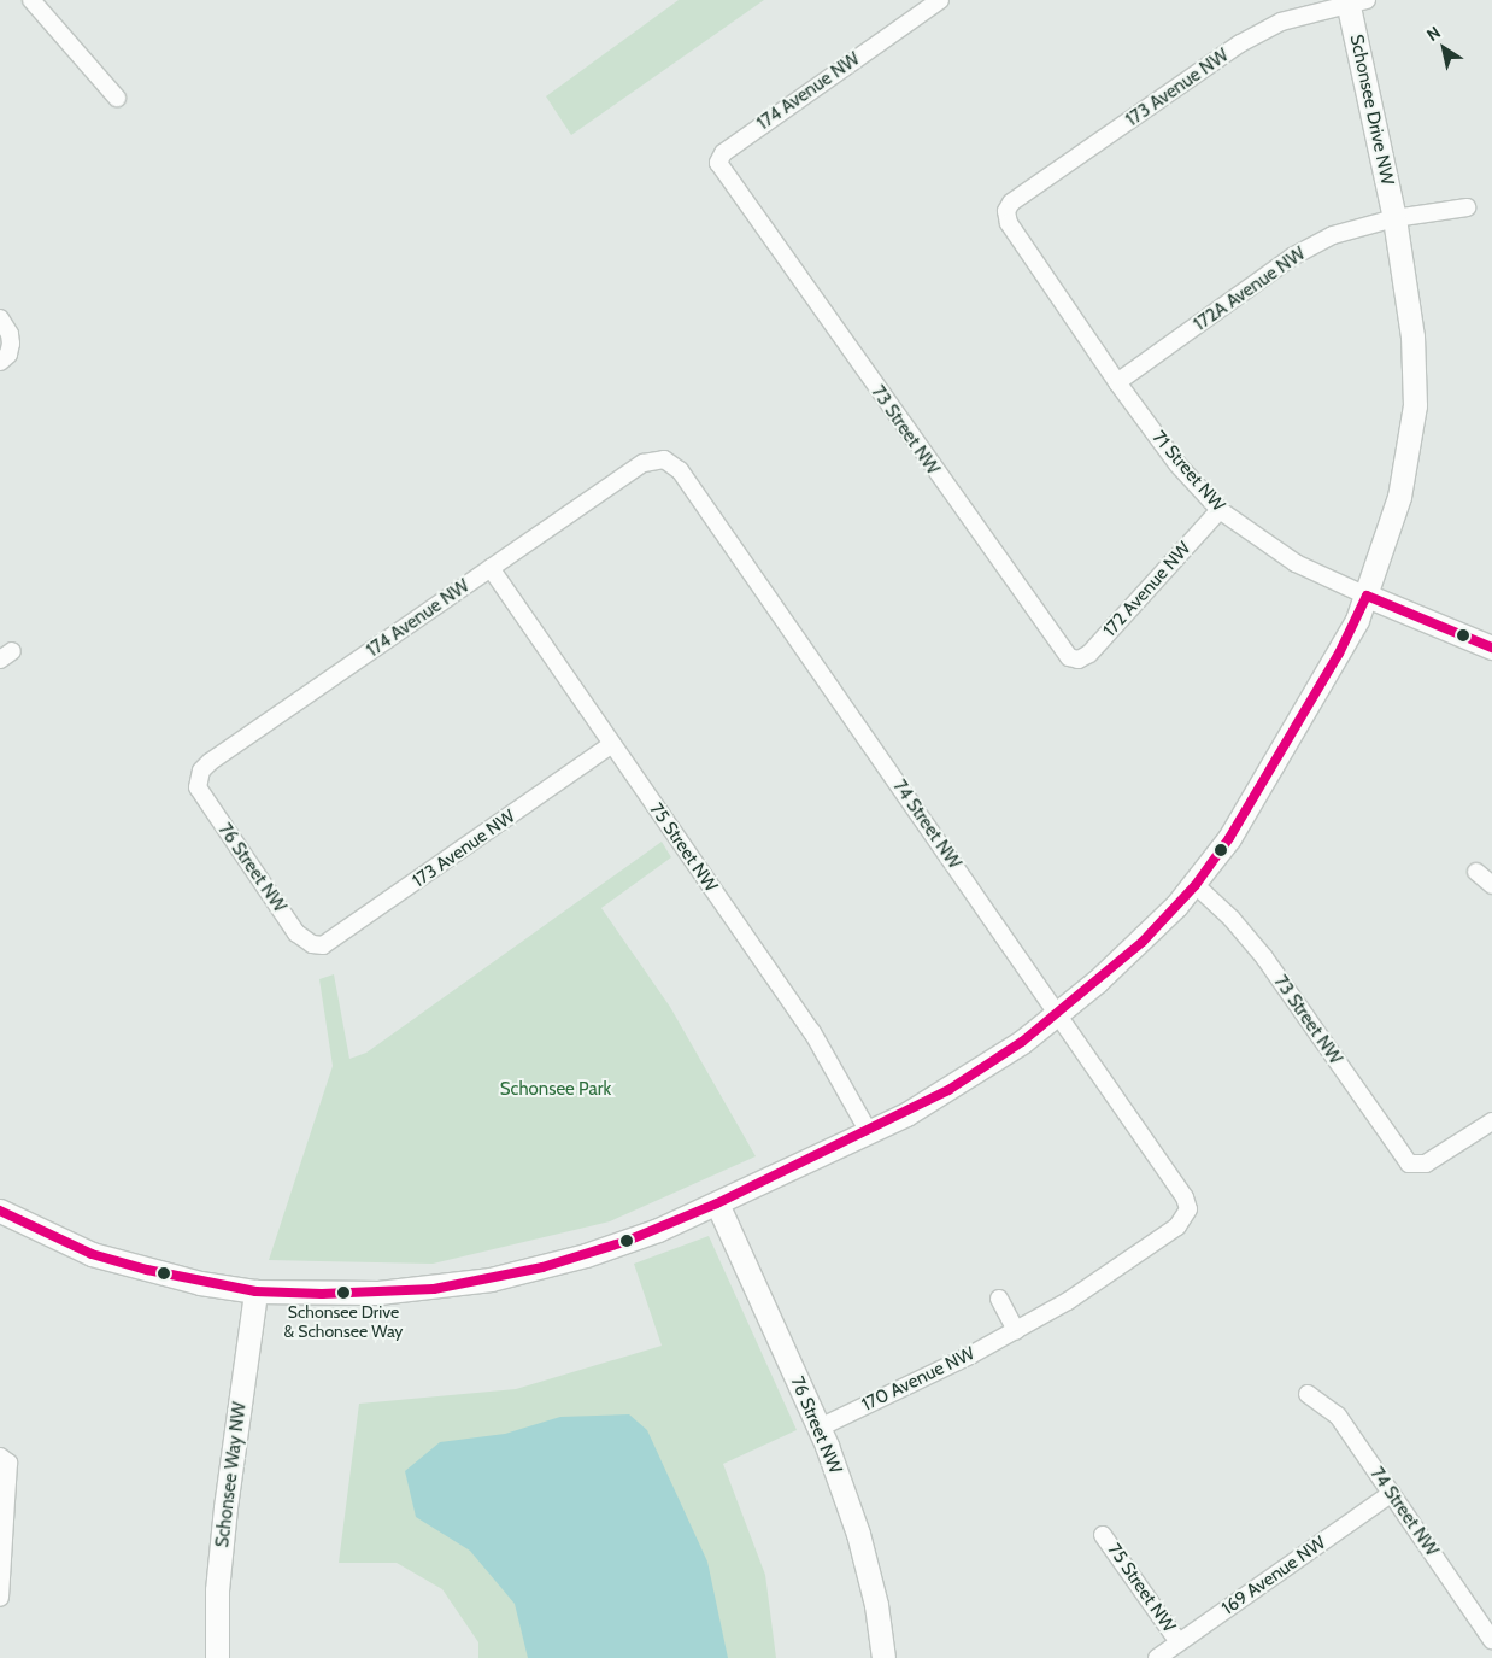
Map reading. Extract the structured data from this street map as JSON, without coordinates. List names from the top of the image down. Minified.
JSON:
{"streets":{"street":["173 Avenue NW","174 Avenue NW","Schonsee Drive NW","172A Avenue NW","73 Street NW","71 Street NW","172 Avenue NW","74 Street NW","75 Street NW","76 Street NW","170 Avenue NW","Schonsee Way NW","169 Avenue NW"]},"crossings":[["173 Avenue NW","Schonsee Drive NW"],["173 Avenue NW","71 Street NW"],["173 Avenue NW","75 Street NW"],["173 Avenue NW","76 Street NW"],["174 Avenue NW","73 Street NW"],["174 Avenue NW","74 Street NW"],["174 Avenue NW","75 Street NW"],["174 Avenue NW","76 Street NW"],["Schonsee Drive NW","172A Avenue NW"],["Schonsee Drive NW","73 Street NW"],["Schonsee Drive NW","71 Street NW"],["Schonsee Drive NW","74 Street NW"],["Schonsee Drive NW","75 Street NW"],["Schonsee Drive NW","76 Street NW"],["Schonsee Drive NW","Schonsee Way NW"],["172A Avenue NW","71 Street NW"],["73 Street NW","172 Avenue NW"],["71 Street NW","172 Avenue NW"],["74 Street NW","170 Avenue NW"],["74 Street NW","169 Avenue NW"],["75 Street NW","169 Avenue NW"],["76 Street NW","170 Avenue NW"]],"parks":["Schonsee Park"],"places":["Schonsee Drive & Schonsee Way"],"north":"top left"}
